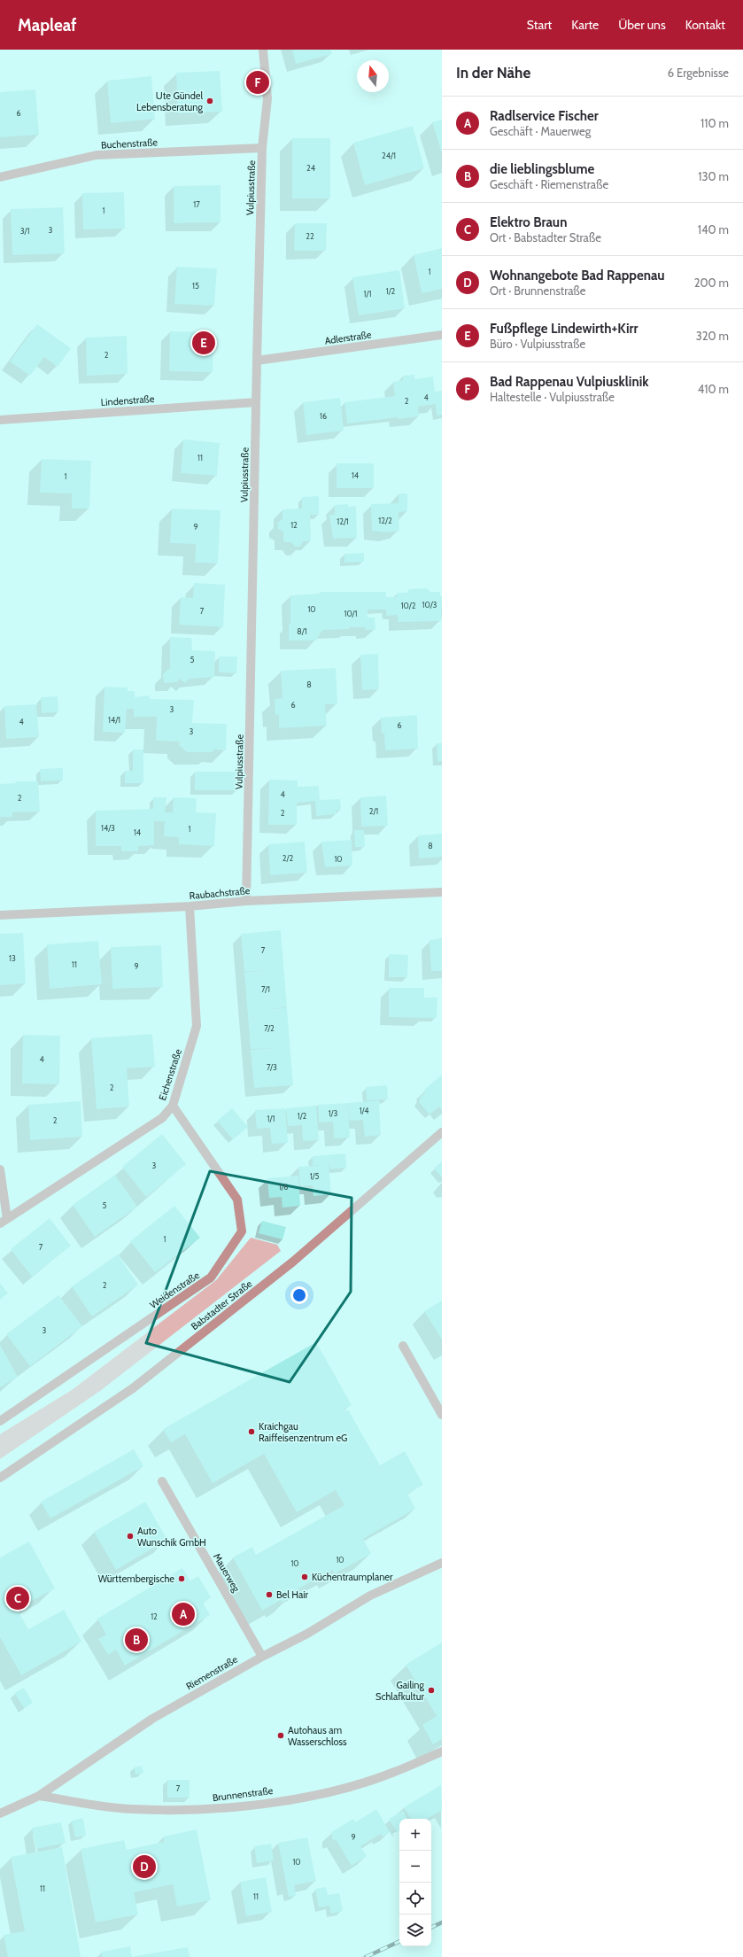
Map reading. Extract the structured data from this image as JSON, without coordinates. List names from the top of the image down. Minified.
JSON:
{"streets":{"street":["Buchenstraße","Vulpiusstraße","Adlerstraße","Lindenstraße","Raubachstraße","Eichenstraße","Weidenstraße","Babstadter Straße","Mauerweg","Riemenstraße","Brunnenstraße"]},"crossings":[["Buchenstraße","Vulpiusstraße"],["Vulpiusstraße","Adlerstraße"],["Vulpiusstraße","Lindenstraße"],["Vulpiusstraße","Raubachstraße"],["Raubachstraße","Eichenstraße"],["Eichenstraße","Weidenstraße"],["Mauerweg","Riemenstraße"],["Riemenstraße","Brunnenstraße"]],"places":["Ute Gündel Lebensberatung","Kraichgau Raiffeisenzentrum eG","Auto Wunschik GmbH","Küchentraumplaner","Württembergische","Bel Hair","Gailing Schlafkultur","Autohaus am Wasserschloss"],"house_numbers":["6","24/1","24","17","1","3","3/1","22","1","15","1/2","1/1","2","4","2","16","11","14","1","12/2","12/1","12","9","10/3","10/2","10","7","10/1","8/1","5","8","6","3","14/1","4","6","3","4","2","2/1","2","14/3","1","14","8","2/2","10","7","13","11","9","7/1","7/2","4","7/3","2","1/4","1/3","1/2","1/1","2","3","1/5","1/6","5","1","7","2","3","10","10","12","7","9","10","11","11"],"north":"top","page":{"header":"Mapleaf","nav":["Start","Karte","Über uns","Kontakt"],"heading":["In der Nähe","6 Ergebnisse"],"pins":["F","E","C","A","B","D"],"list":[{"mark":"A","name":"Radlservice Fischer","note":"Geschäft · Mauerweg","value":"110 m"},{"mark":"B","name":"die lieblingsblume","note":"Geschäft · Riemenstraße","value":"130 m"},{"mark":"C","name":"Elektro Braun","note":"Ort · Babstadter Straße","value":"140 m"},{"mark":"D","name":"Wohnangebote Bad Rappenau","note":"Ort · Brunnenstraße","value":"200 m"},{"mark":"E","name":"Fußpflege Lindewirth+Kirr","note":"Büro · Vulpiusstraße","value":"320 m"},{"mark":"F","name":"Bad Rappenau Vulpiusklinik","note":"Haltestelle · Vulpiusstraße","value":"410 m"}],"map_buttons":["+","−"]}}
